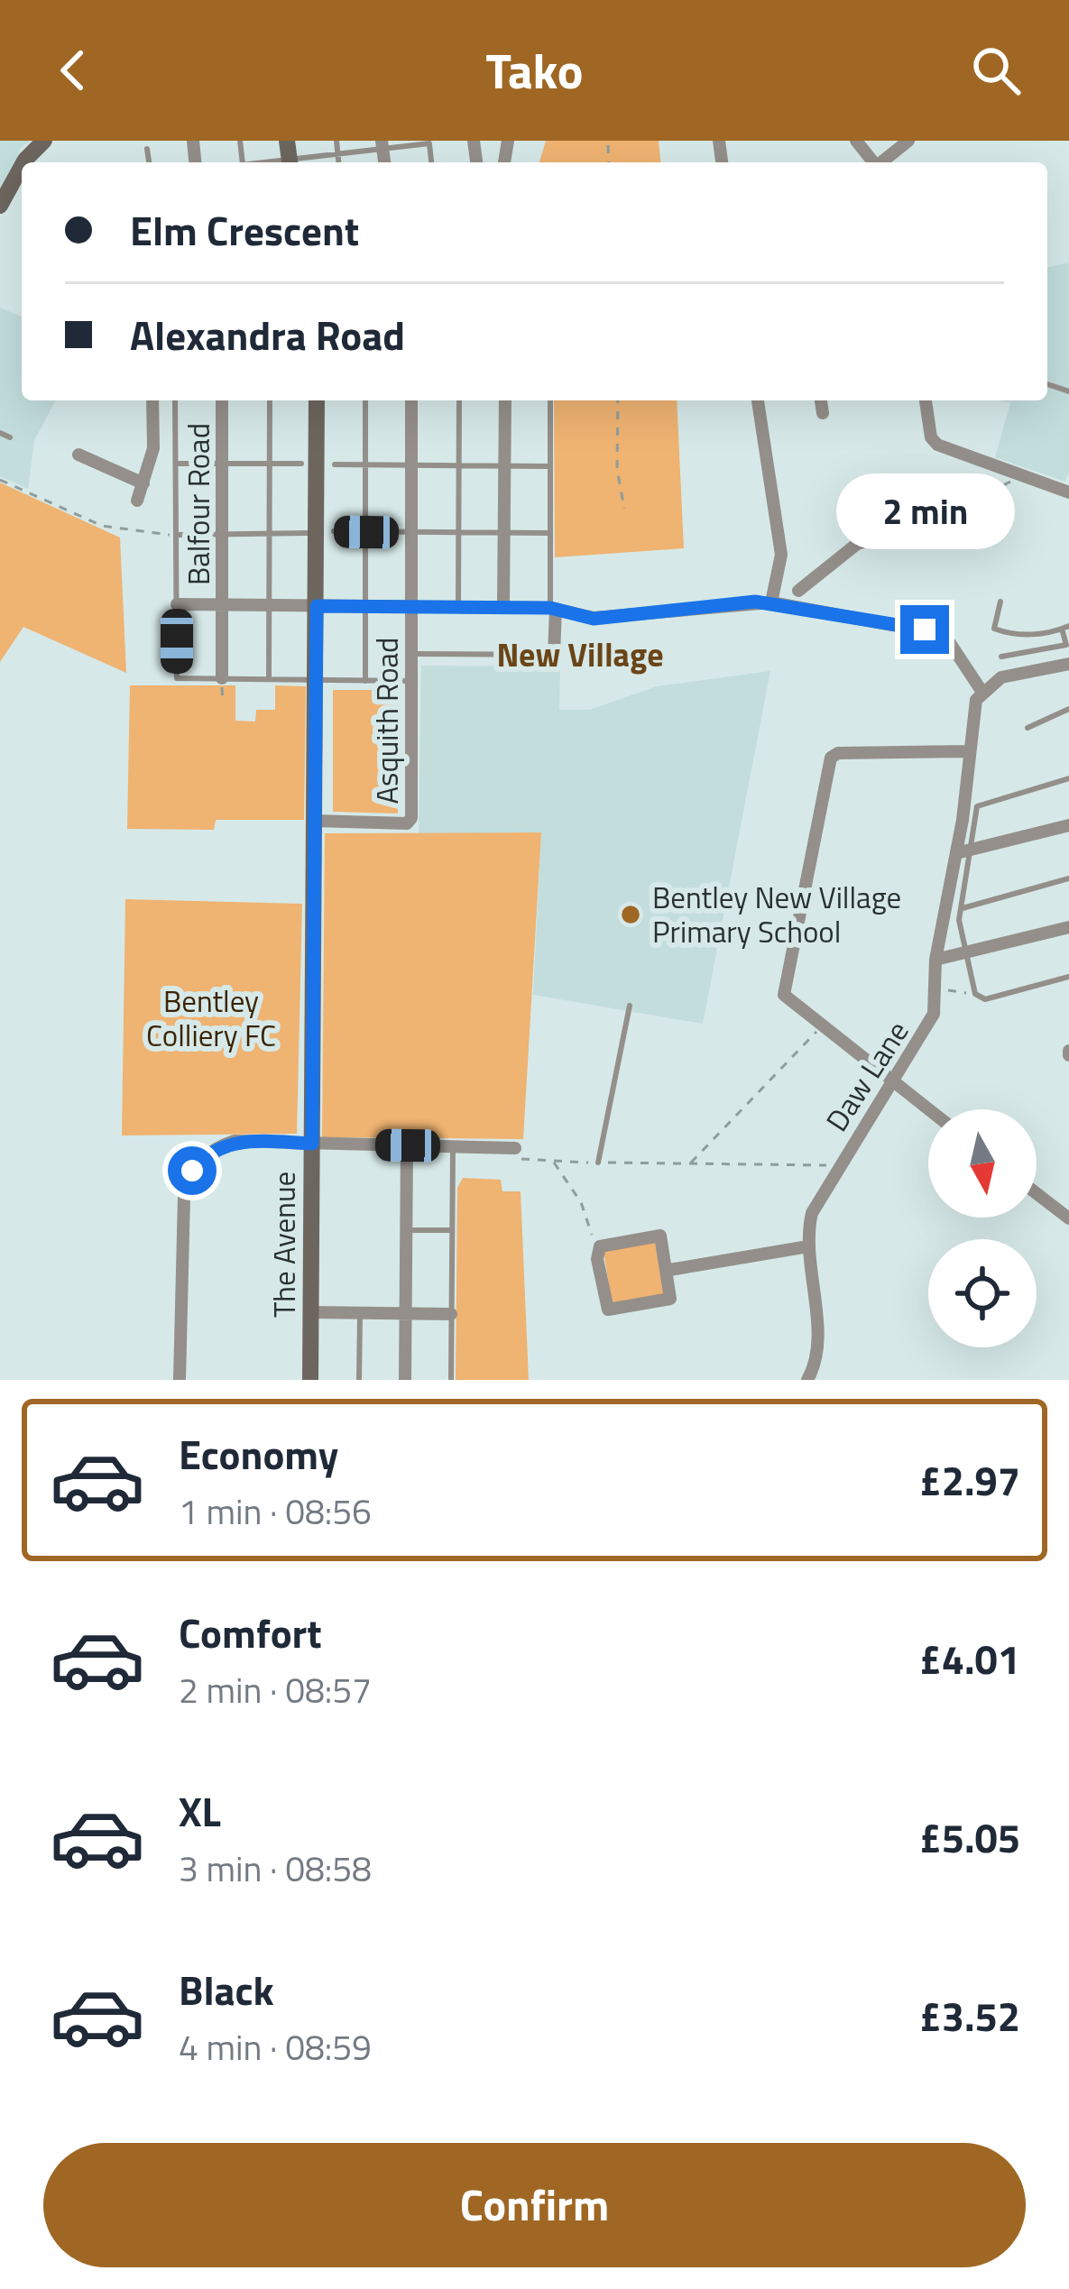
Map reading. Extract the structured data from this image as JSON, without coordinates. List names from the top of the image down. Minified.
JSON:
{"streets":{"street":["Balfour Road","Asquith Road","Daw Lane","The Avenue"]},"crossings":[["Asquith Road","The Avenue"]],"districts":["New Village"],"parks":["Bentley Colliery FC"],"places":["Bentley New Village Primary School"],"north":"bottom","page":{"header":"Tako","banner":["Elm Crescent","Alexandra Road"],"bubble":"2 min","list":[{"name":"Economy","note":"1 min · 08:56","value":"£2.97"},{"name":"Comfort","note":"2 min · 08:57","value":"£4.01"},{"name":"XL","note":"3 min · 08:58","value":"£5.05"},{"name":"Black","note":"4 min · 08:59","value":"£3.52"}],"buttons":"Confirm"}}
